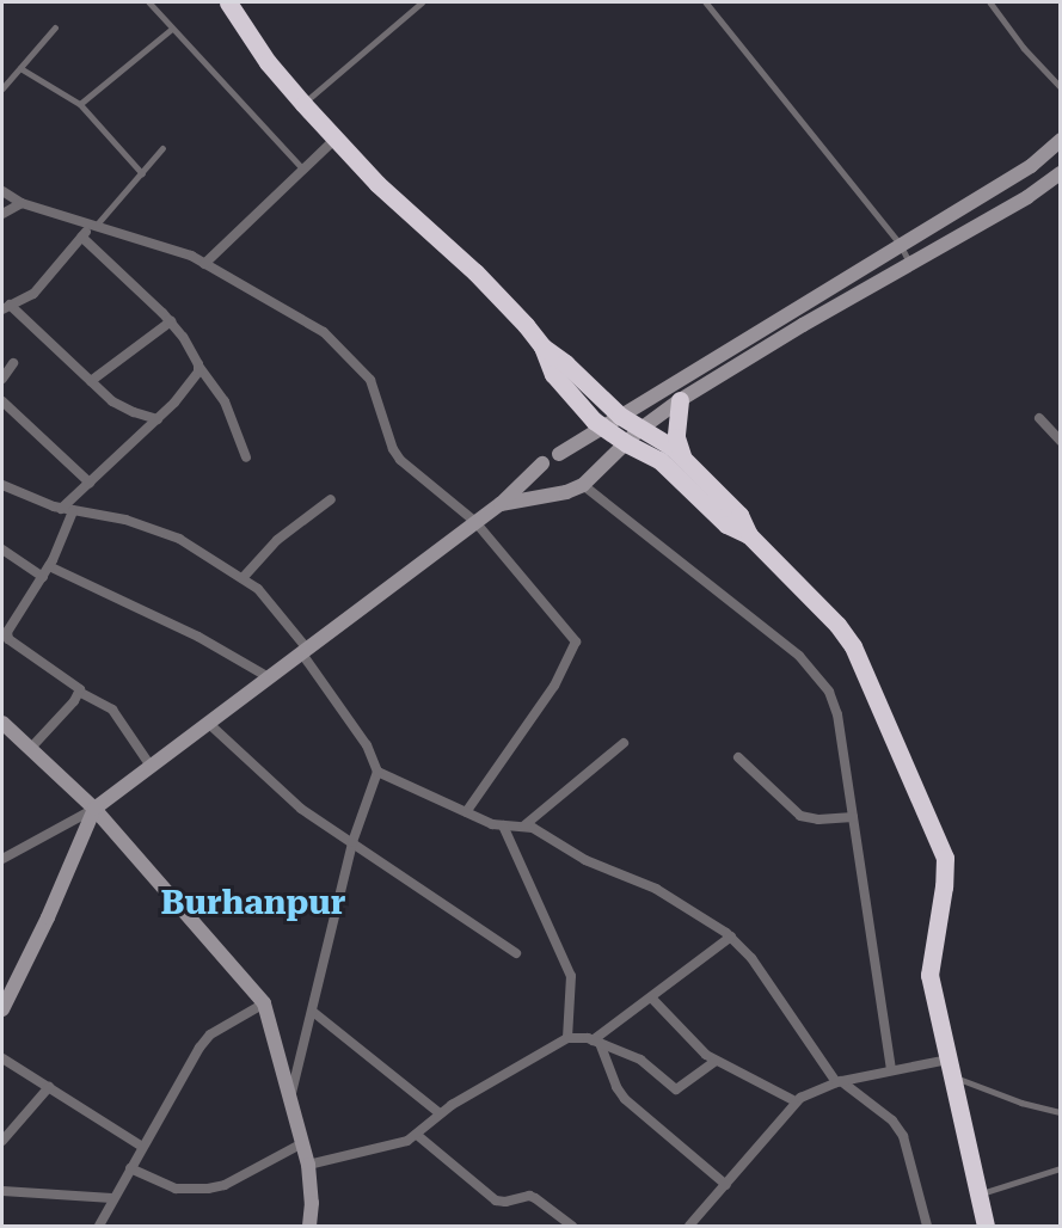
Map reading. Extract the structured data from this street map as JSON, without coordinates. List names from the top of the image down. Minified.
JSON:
{"districts":["Burhanpur"]}
